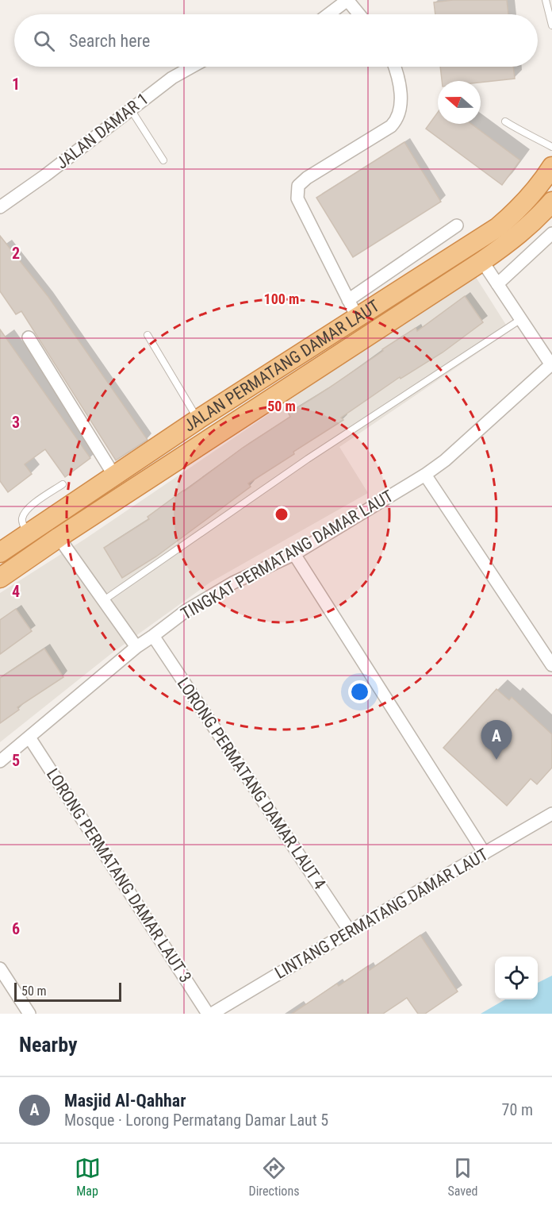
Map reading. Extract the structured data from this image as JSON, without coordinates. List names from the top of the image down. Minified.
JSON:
{"streets":{"highway":["JALAN PERMATANG DAMAR LAUT"],"street":["JALAN DAMAR 1","TINGKAT PERMATANG DAMAR LAUT","LORONG PERMATANG DAMAR LAUT 4","LORONG PERMATANG DAMAR LAUT 3","LINTANG PERMATANG DAMAR LAUT"]},"crossings":[["TINGKAT PERMATANG DAMAR LAUT","LORONG PERMATANG DAMAR LAUT 4"],["TINGKAT PERMATANG DAMAR LAUT","LORONG PERMATANG DAMAR LAUT 3"],["LORONG PERMATANG DAMAR LAUT 4","LINTANG PERMATANG DAMAR LAUT"]],"scale_bar":"50 m","north":"left","page":{"search":"Search here","pins":"A","scale":"50 m","heading":"Nearby","list":[{"mark":"A","name":"Masjid Al-Qahhar","note":"Mosque · Lorong Permatang Damar Laut 5","value":"70 m"}],"nav":["Map","Directions","Saved"]},"grid":{"rows":["1","2","3","4","5","6"]},"rings":["100 m","50 m"]}
